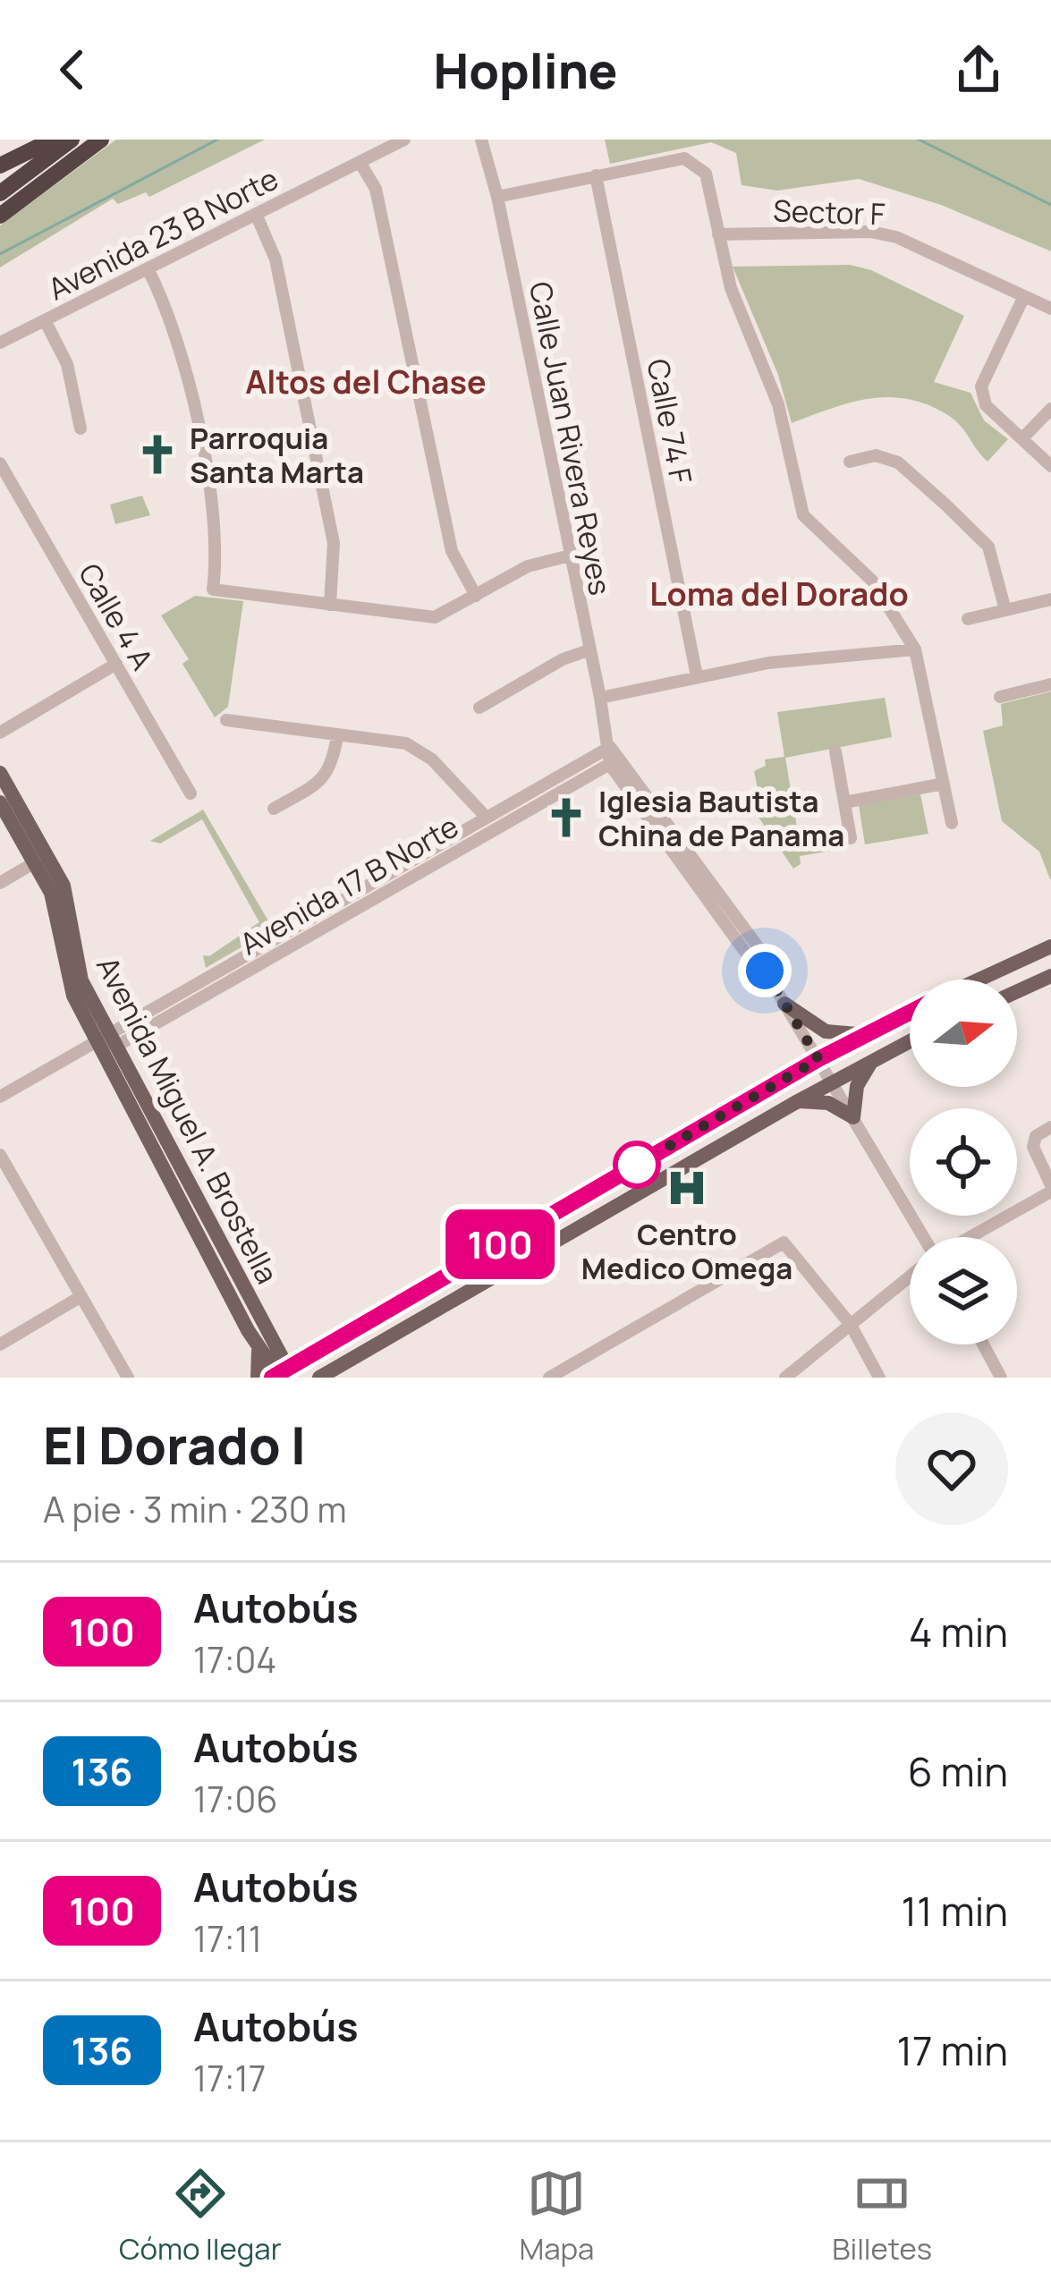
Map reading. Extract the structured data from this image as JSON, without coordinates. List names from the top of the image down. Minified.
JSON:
{"streets":{"main road":["Avenida Miguel A. Brostella"],"street":["Sector F","Avenida 23 B Norte","Calle 74 F","Calle Juan Rivera Reyes","Calle 4 A","Avenida 17 B Norte"]},"crossings":[["Calle Juan Rivera Reyes","Avenida 17 B Norte"],["Avenida 17 B Norte","Avenida Miguel A. Brostella"]],"districts":["Altos del Chase","Loma del Dorado"],"places":{"church":["Parroquia Santa Marta","Iglesia Bautista China de Panama"],"hospital":["Centro Medico Omega"]},"lines":["bus line 100"],"north":"right","page":{"header":"Hopline","on_map":"100","heading":["El Dorado I","A pie · 3 min · 230 m"],"list":[{"mark":"100","name":"Autobús","note":"17:04","value":"4 min"},{"mark":"136","name":"Autobús","note":"17:06","value":"6 min"},{"mark":"100","name":"Autobús","note":"17:11","value":"11 min"},{"mark":"136","name":"Autobús","note":"17:17","value":"17 min"}],"tabs":["Cómo llegar","Mapa","Billetes"]}}
